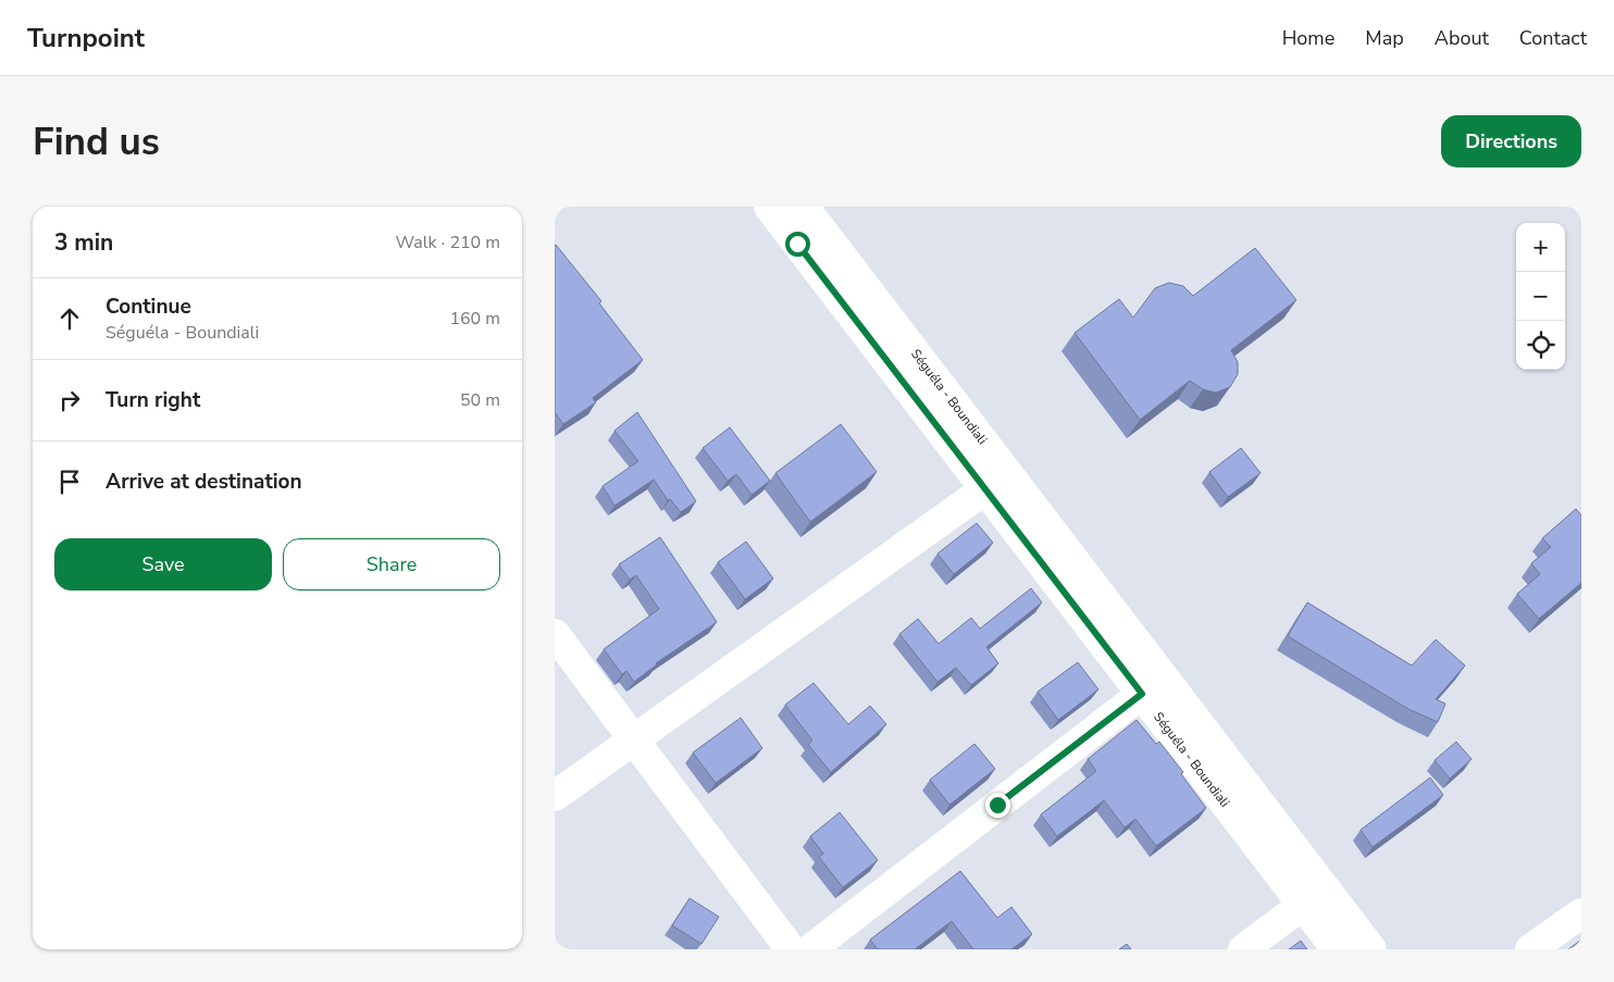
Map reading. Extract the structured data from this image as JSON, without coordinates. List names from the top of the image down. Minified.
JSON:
{"streets":{"main road":["Séguéla - Boundiali"]},"page":{"header":"Turnpoint","nav":["Home","Map","About","Contact"],"buttons":["Directions",["Save","Share"]],"title":"Find us","heading":["3 min","Walk · 210 m"],"map_buttons":["+","−"],"list":[["Continue","Séguéla - Boundiali","160 m"],["Turn right","50 m"],"Arrive at destination"]}}
